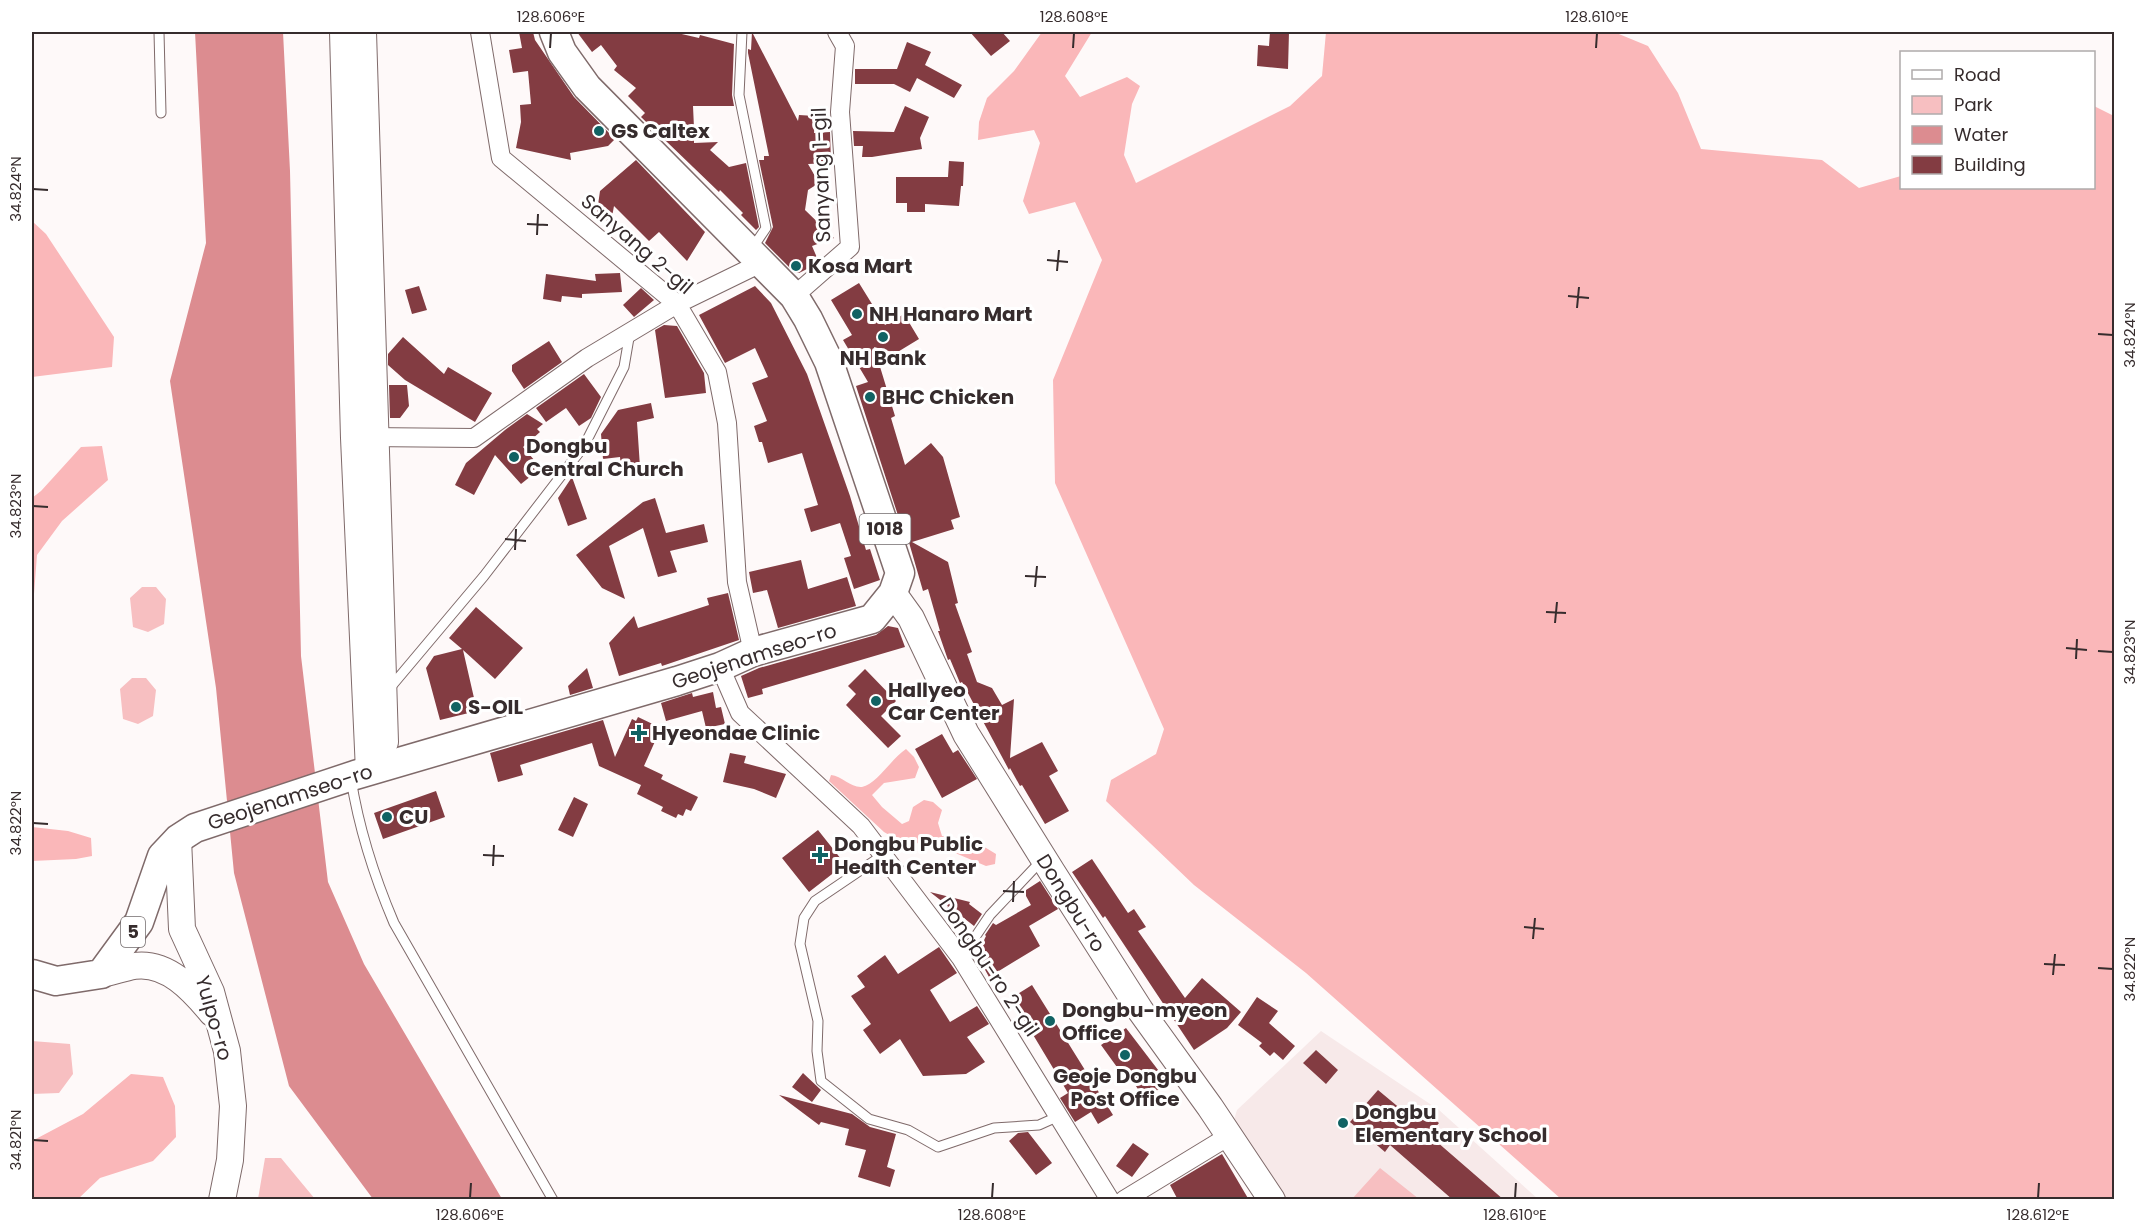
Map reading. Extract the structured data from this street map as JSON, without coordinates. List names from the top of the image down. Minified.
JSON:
{"streets":{"main road":["1018","Geojenamseo-ro","5"],"street":["Sanyang 1-gil","Sanyang 2-gil","Dongbu-ro","Dongbu-ro 2-gil","Yulpo-ro"]},"crossings":[["Sanyang 1-gil","1018"],["Sanyang 2-gil","Geojenamseo-ro"],["1018","Geojenamseo-ro"],["1018","Dongbu-ro"],["Geojenamseo-ro","Dongbu-ro"],["Geojenamseo-ro","5"],["Geojenamseo-ro","Dongbu-ro 2-gil"],["Geojenamseo-ro","Yulpo-ro"],["5","Yulpo-ro"]],"places":{"other":["GS Caltex","Kosa Mart","NH Hanaro Mart","NH Bank","BHC Chicken","Dongbu Central Church","Hallyeo Car Center","S-OIL","CU","Dongbu-myeon Office","Geoje Dongbu Post Office","Dongbu Elementary School"],"health":["Hyeondae Clinic","Dongbu Public Health Center"]},"legend":["Road","Park","Water","Building"],"coordinates":["128.606°E","128.608°E","128.610°E","34.824°N","34.823°N","34.822°N","34.821°N","128.612°E"]}
